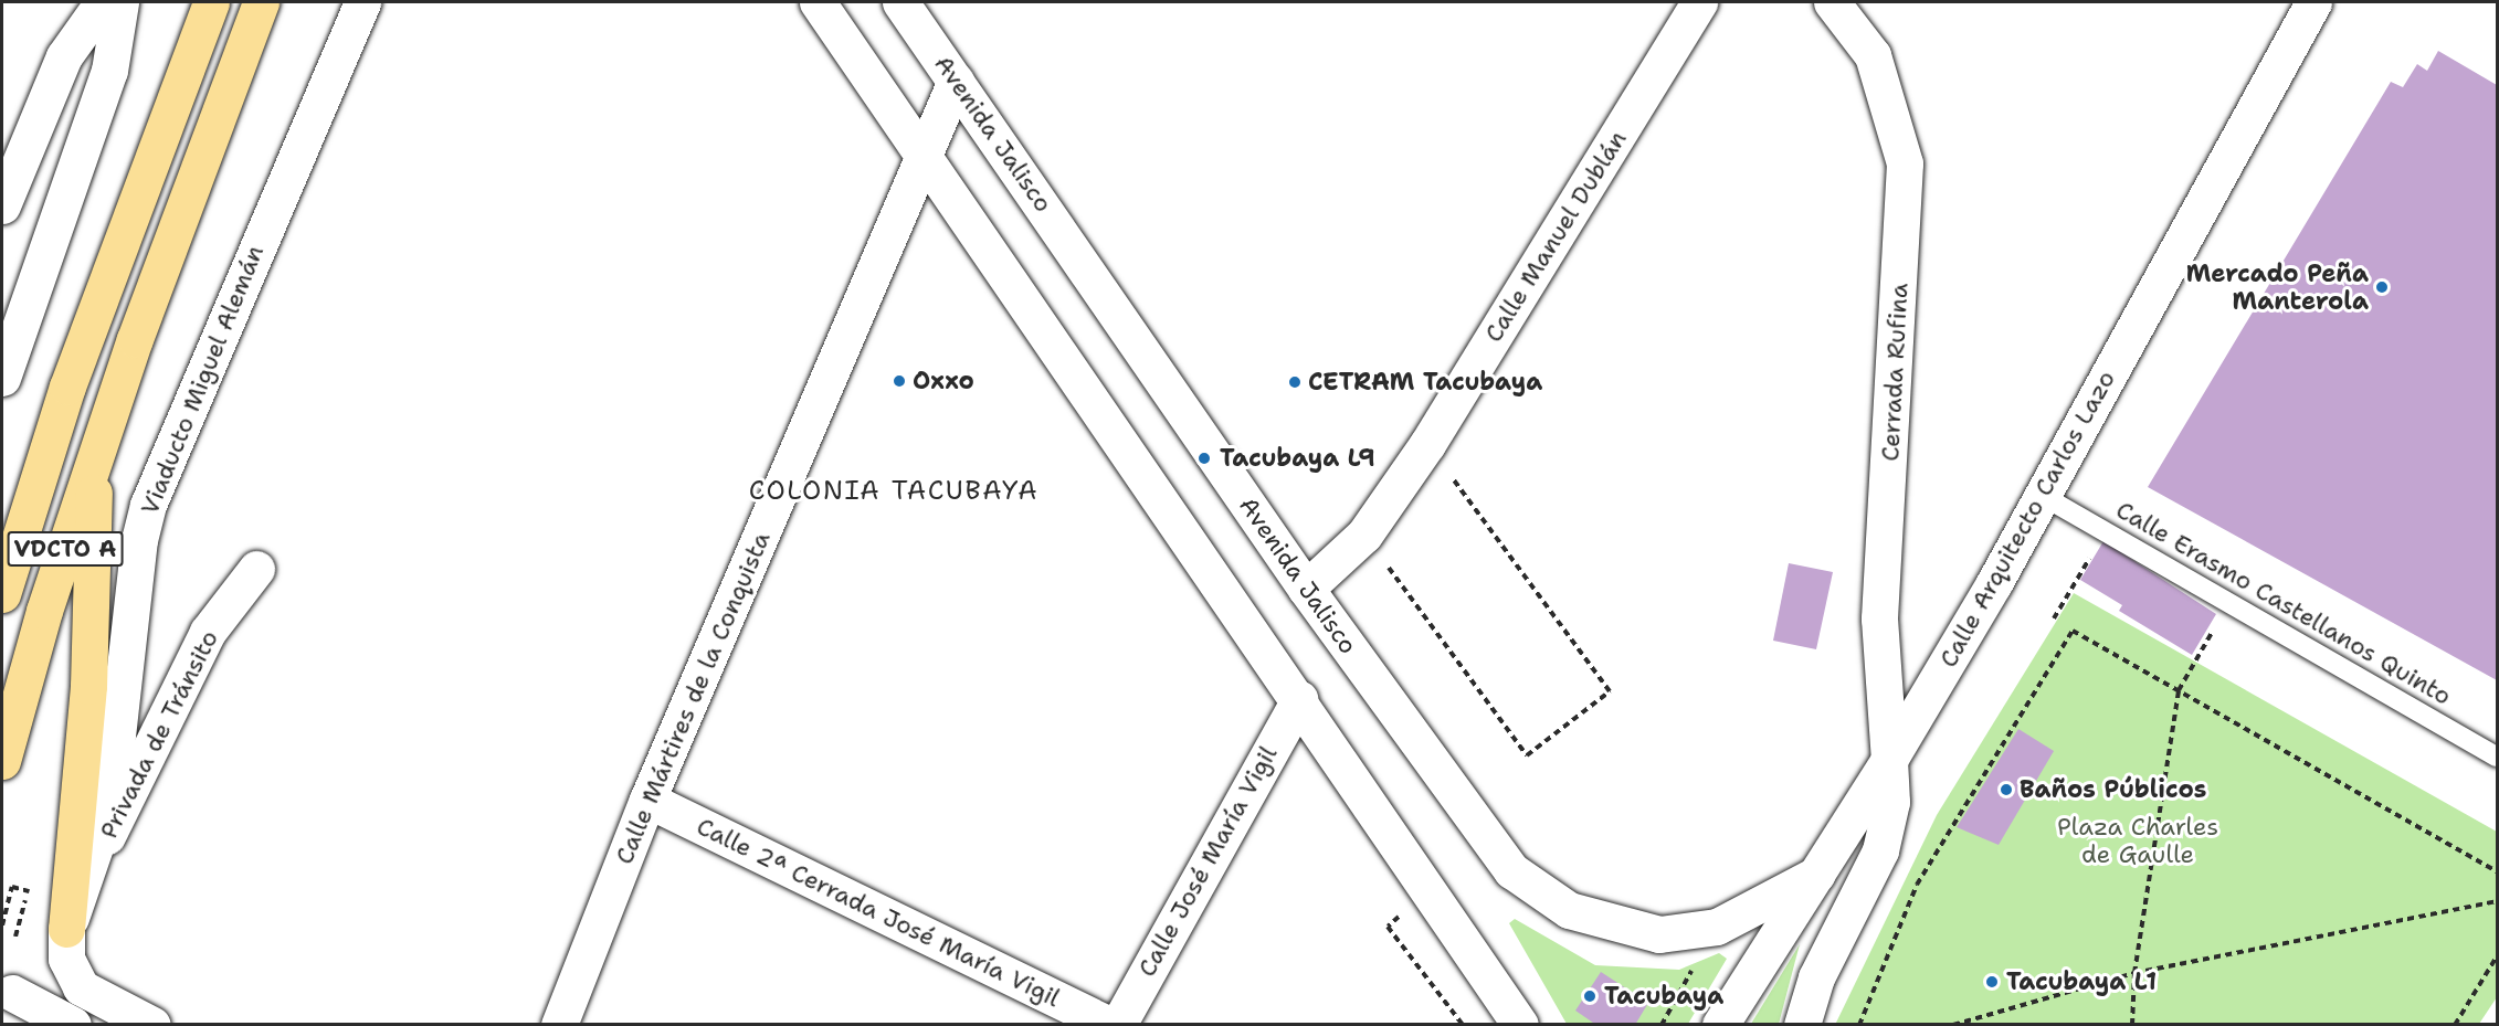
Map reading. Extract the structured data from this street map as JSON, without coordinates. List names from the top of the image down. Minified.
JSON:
{"streets":{"highway":["VDCTO A"],"street":["Avenida Jalisco","Calle Manuel Dublán","Cerrada Rufina","Viaducto Miguel Alemán","Calle Arquitecto Carlos Lazo","Calle Mártires de la Conquista","Privada de Tránsito","Calle José María Vigil","Calle 2ª Cerrada José María Vigil"],"lane":["Calle Erasmo Castellanos Quinto"]},"crossings":[["Avenida Jalisco","Calle Manuel Dublán"],["Avenida Jalisco","Calle Arquitecto Carlos Lazo"],["Avenida Jalisco","Calle Mártires de la Conquista"],["Cerrada Rufina","Calle Arquitecto Carlos Lazo"],["Viaducto Miguel Alemán","Privada de Tránsito"],["Calle Arquitecto Carlos Lazo","Calle Erasmo Castellanos Quinto"],["Calle Mártires de la Conquista","Calle 2ª Cerrada José María Vigil"]],"districts":["COLONIA TACUBAYA"],"parks":["Plaza Charles de Gaulle"],"places":["Mercado Peña Manterola","Oxxo","CETRAM Tacubaya","Tacubaya L9","Baños Públicos","Tacubaya L1","Tacubaya"]}
